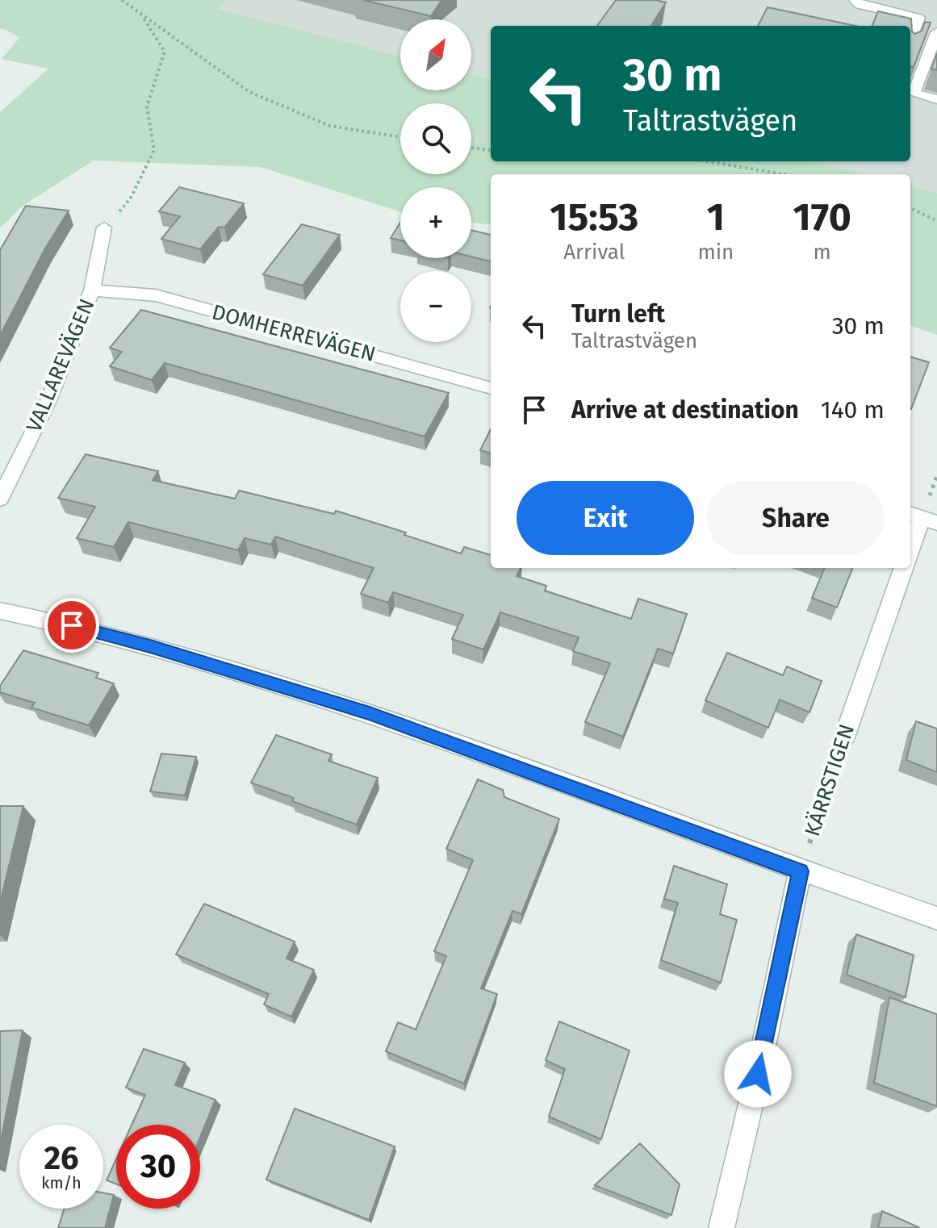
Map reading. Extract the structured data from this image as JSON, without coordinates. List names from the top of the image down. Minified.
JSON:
{"streets":{"street":["DOMHERREVÄGEN","VALLAREVÄGEN","KÄRRSTIGEN"]},"crossings":[["DOMHERREVÄGEN","VALLAREVÄGEN"]],"north":"top right","page":{"map_buttons":["+","−"],"turn":["30 m","Taltrastvägen"],"eta":["15:53","Arrival","1","min","170","m"],"list":[{"name":"Turn left","note":"Taltrastvägen","value":"30 m"},{"name":"Arrive at destination","value":"140 m"}],"buttons":["Exit","Share"],"speed":"26 km/h","limit":"30"}}
